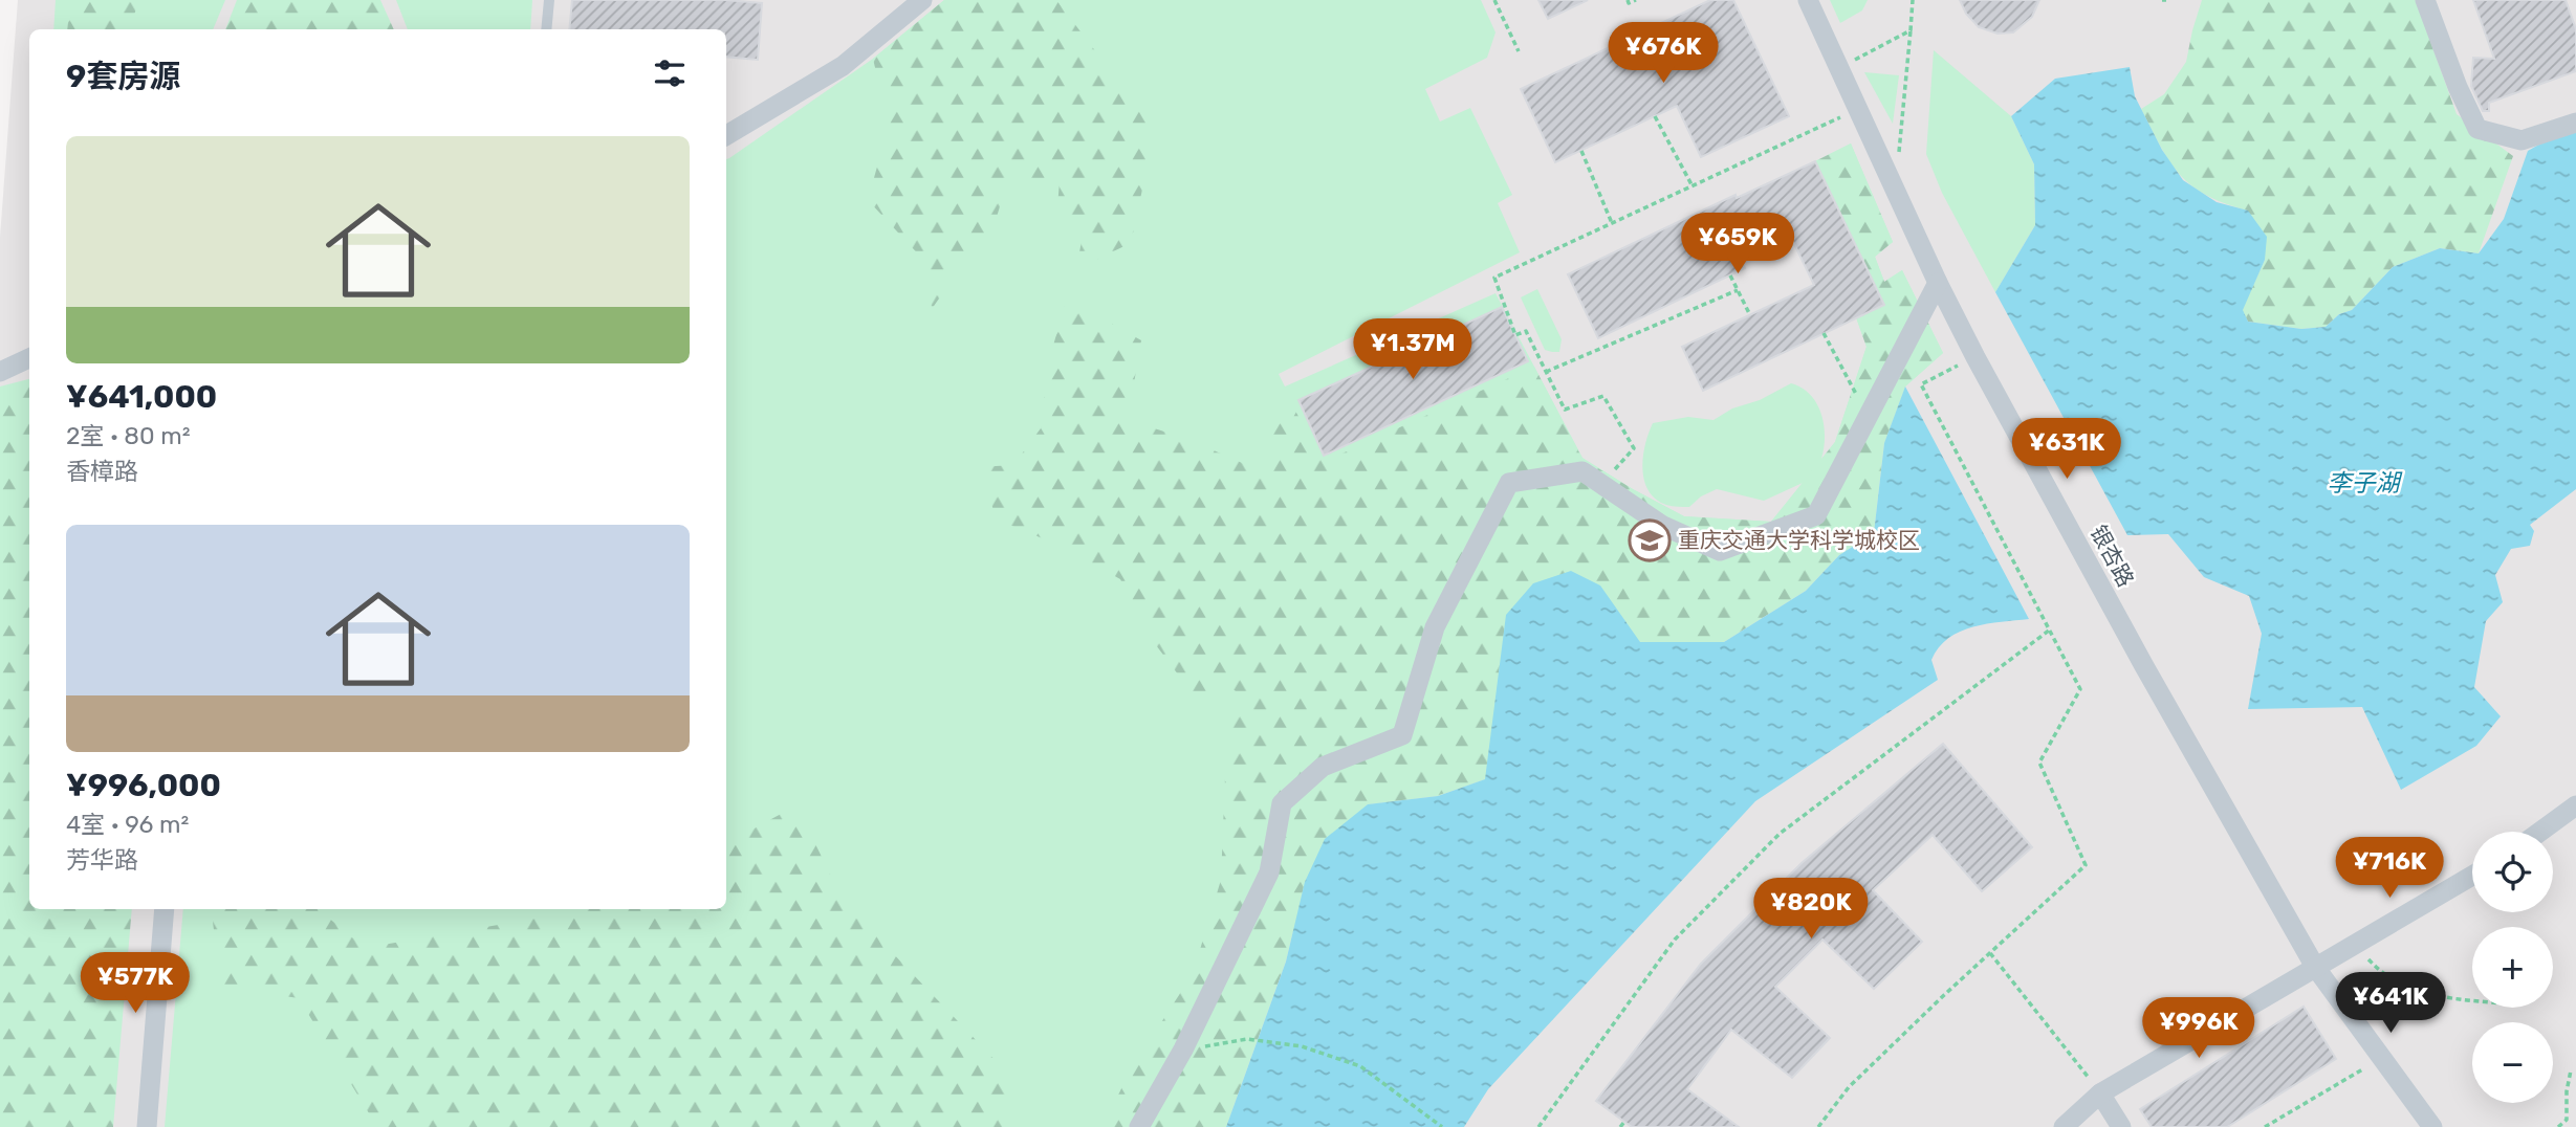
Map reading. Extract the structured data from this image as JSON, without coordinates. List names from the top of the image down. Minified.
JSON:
{"streets":{"street":["银杏路"]},"water":["李子湖"],"places":{"school or university":["重庆交通大学科学城校区"]},"page":{"price":["¥676K","¥659K","¥1.37M","¥631K","¥716K","¥820K","¥577K","¥641K","¥996K"],"heading":"9套房源","list":[{"name":"¥641,000","note":"2室 · 80 m² · 香樟路"},{"name":"¥996,000","note":"4室 · 96 m² · 芳华路"}],"map_buttons":["+","−"]}}
